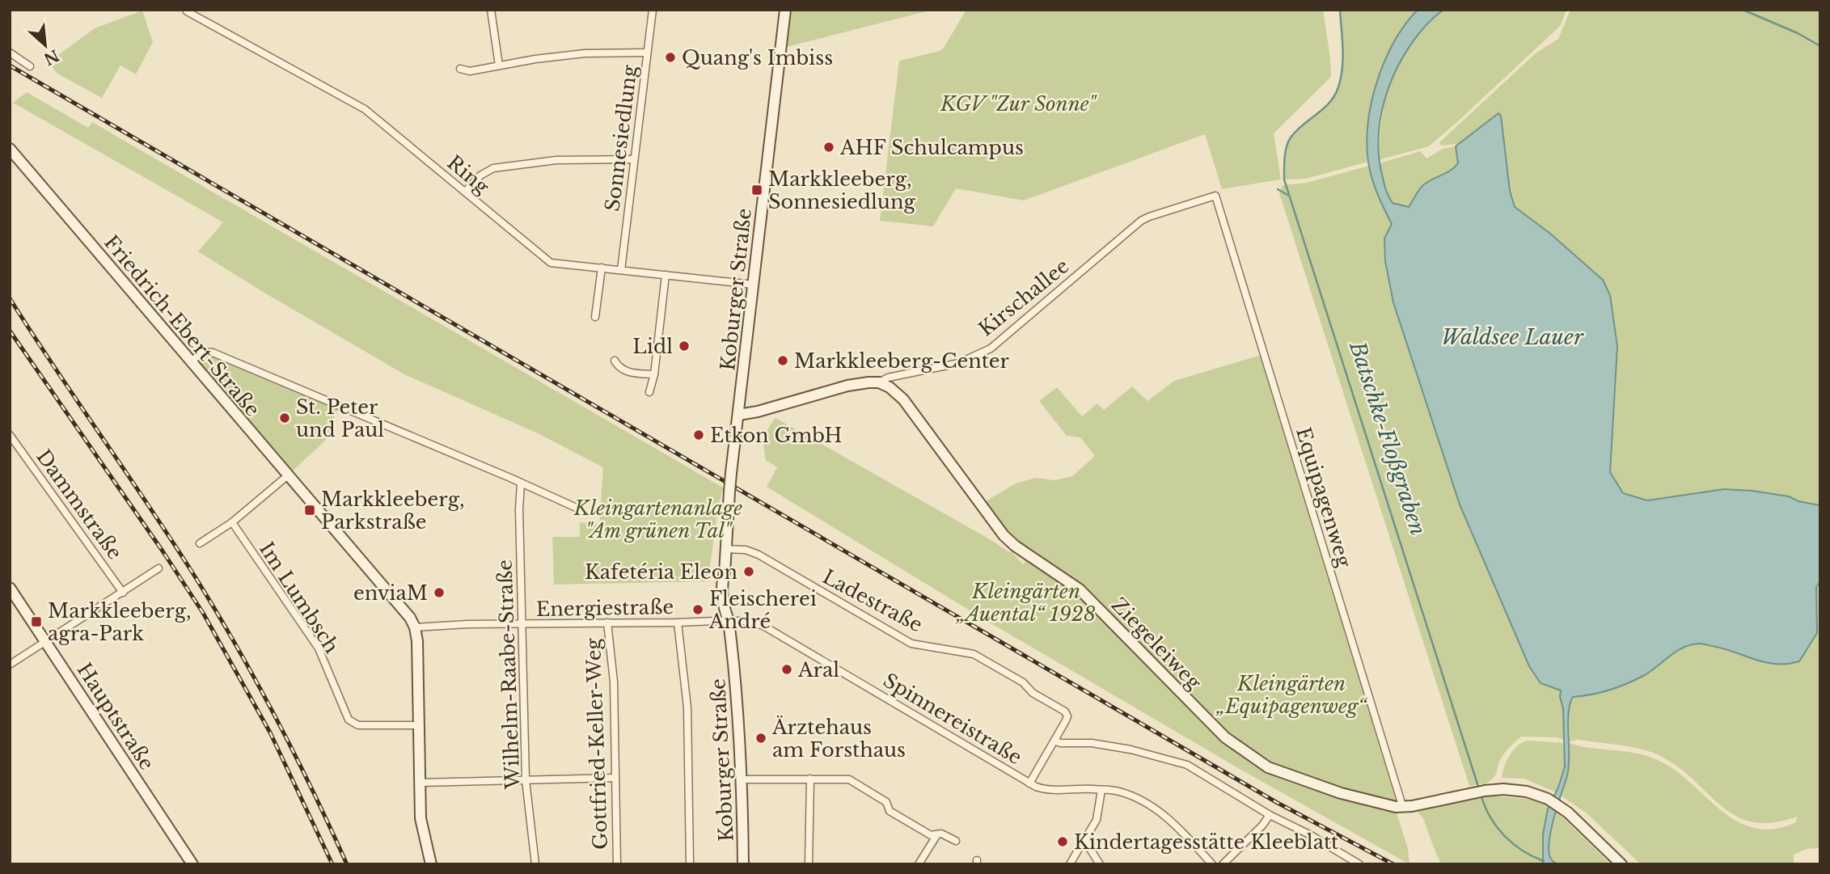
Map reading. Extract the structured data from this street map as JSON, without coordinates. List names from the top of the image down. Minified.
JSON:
{"streets":{"main road":["Koburger Straße","Kirschallee","Friedrich-Ebert-Straße","Ziegeleiweg","Hauptstraße"],"street":["Sonnesiedlung","Ring","Equipagenweg","Dammstraße","Im Lumbsch","Ladestraße","Energiestraße","Wilhelm-Raabe-Straße","Spinnereistraße","Gottfried-Keller-Weg"]},"crossings":[["Sonnesiedlung","Ring"],["Ring","Koburger Straße"],["Koburger Straße","Kirschallee"],["Koburger Straße","Ladestraße"],["Koburger Straße","Energiestraße"],["Koburger Straße","Spinnereistraße"],["Kirschallee","Equipagenweg"],["Kirschallee","Ziegeleiweg"],["Friedrich-Ebert-Straße","Im Lumbsch"],["Friedrich-Ebert-Straße","Energiestraße"],["Equipagenweg","Ziegeleiweg"],["Ladestraße","Spinnereistraße"],["Energiestraße","Wilhelm-Raabe-Straße"],["Energiestraße","Spinnereistraße"],["Energiestraße","Gottfried-Keller-Weg"]],"water":["Waldsee Lauer","Batschke‐Floßgraben"],"parks":["KGV \"Zur Sonne\"","Kleingartenanlage \"Am grünen Tal\"","Kleingärten „Auental“ 1928","Kleingärten „Equipagenweg“"],"places":{"other":["Quang's Imbiss","AHF Schulcampus","Lidl","Markkleeberg-Center","St. Peter und Paul","Etkon GmbH","Kafetéria Eleon","enviaM","Fleischerei André","Aral","Ärztehaus am Forsthaus","Kindertagesstätte Kleeblatt"],"transit":["Markkleeberg, Sonnesiedlung","Markkleeberg, Parkstraße","Markkleeberg, agra-Park"]},"north":"bottom right"}
